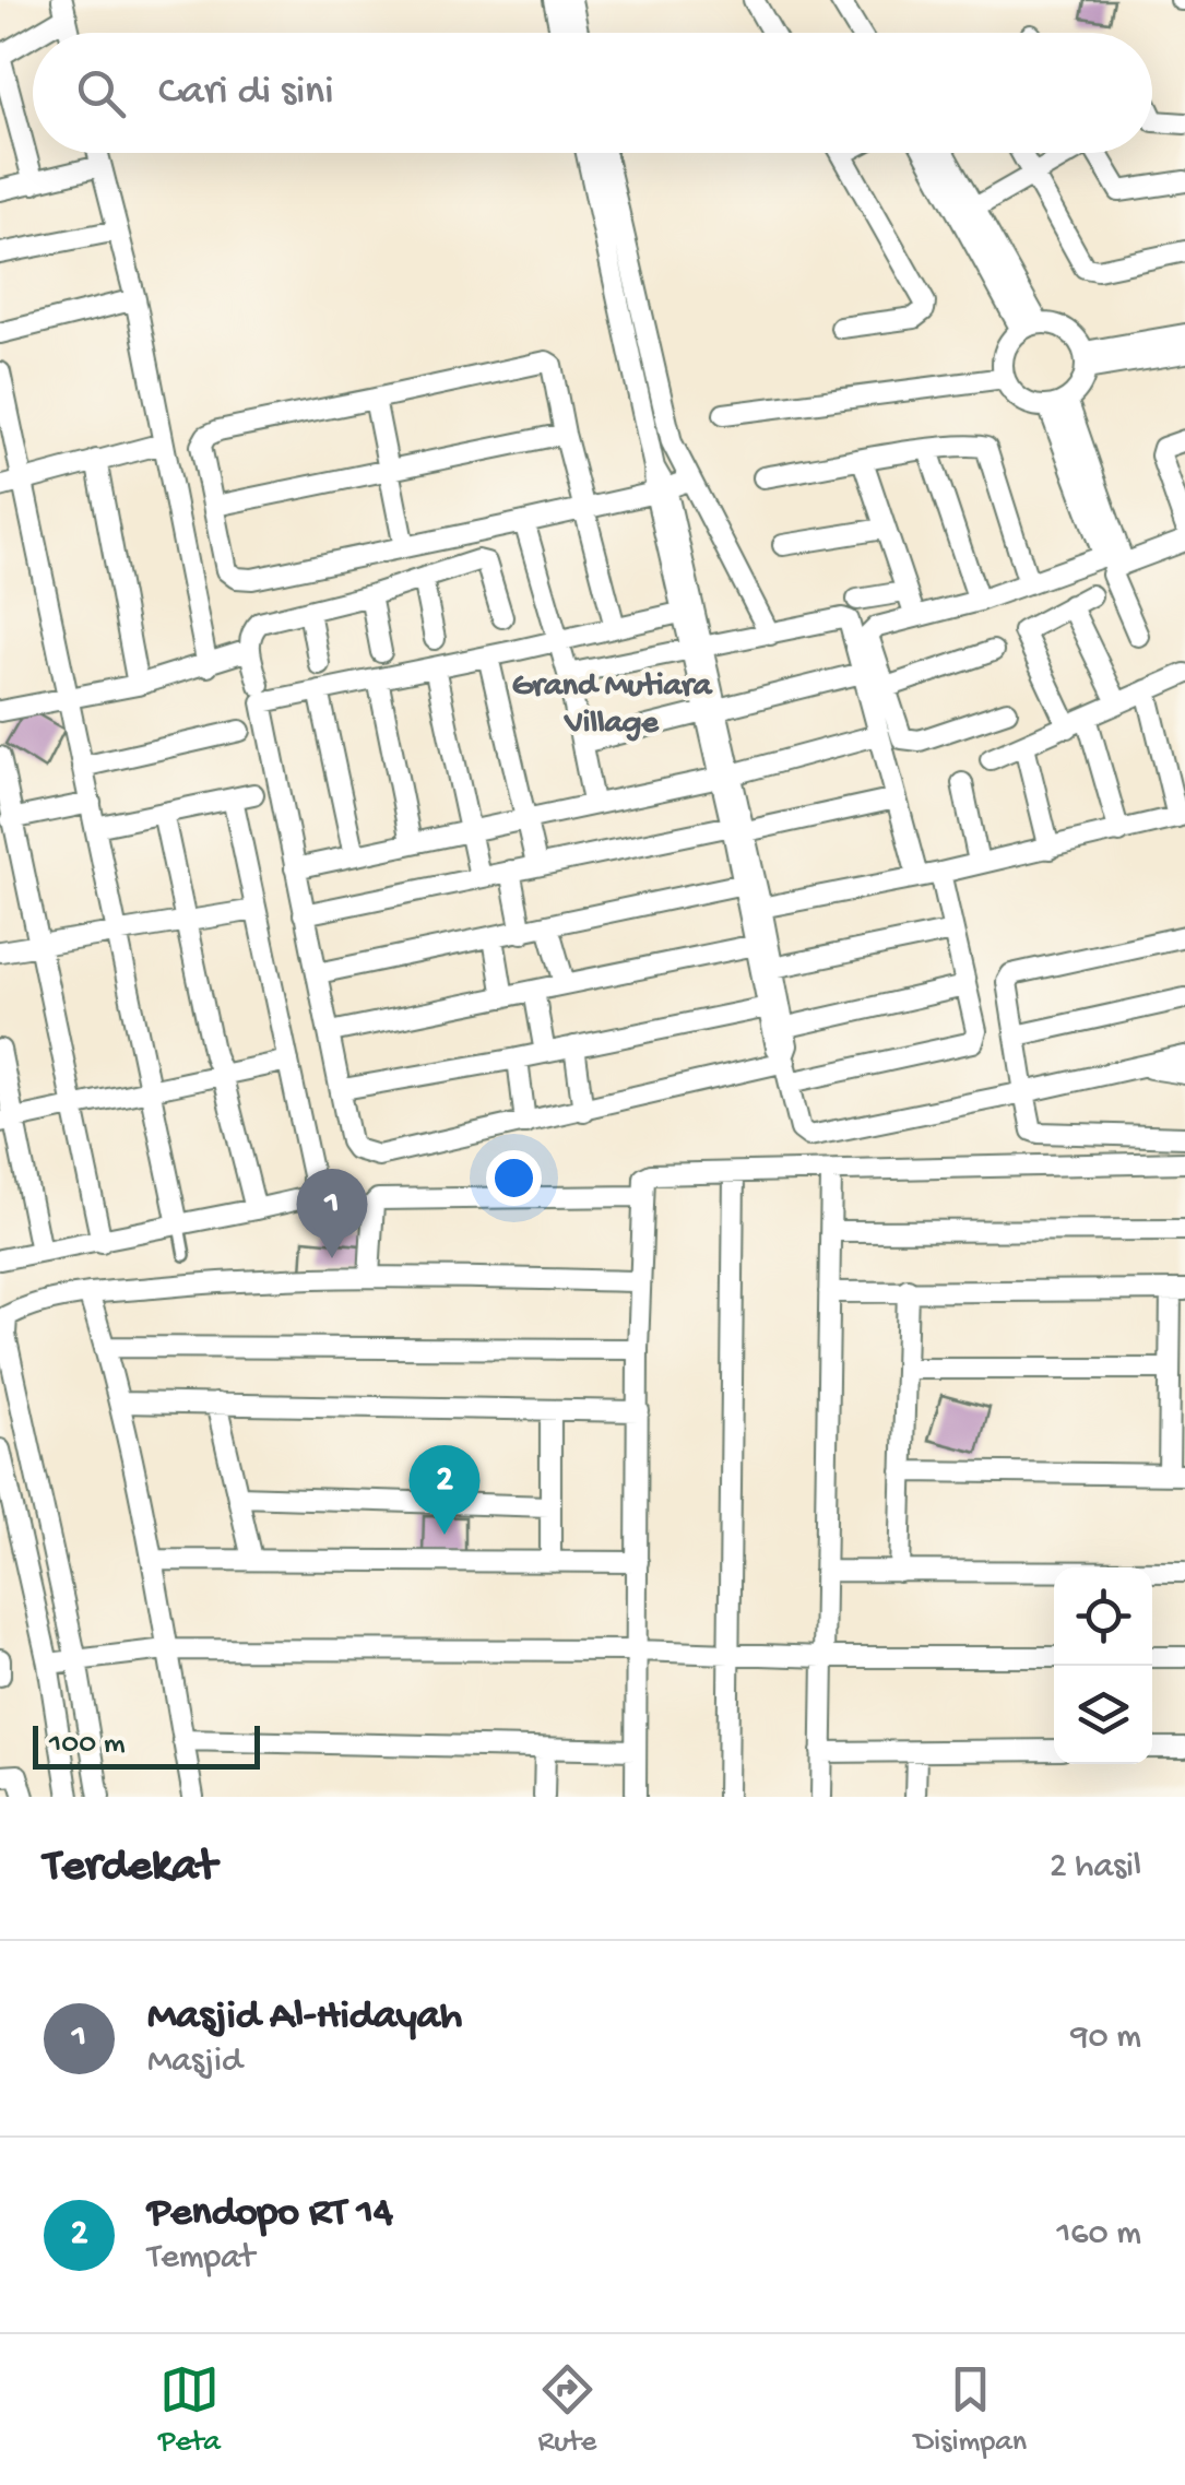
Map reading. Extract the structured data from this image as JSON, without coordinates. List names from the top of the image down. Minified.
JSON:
{"districts":["Grand Mutiara Village"],"scale_bar":"100 m","page":{"search":"Cari di sini","pins":["1","2"],"scale":"100 m","heading":["Terdekat","2 hasil"],"list":[{"mark":"1","name":"Masjid Al-Hidayah","note":"Masjid","value":"90 m"},{"mark":"2","name":"Pendopo RT 14","note":"Tempat","value":"160 m"}],"nav":["Peta","Rute","Disimpan"]}}
